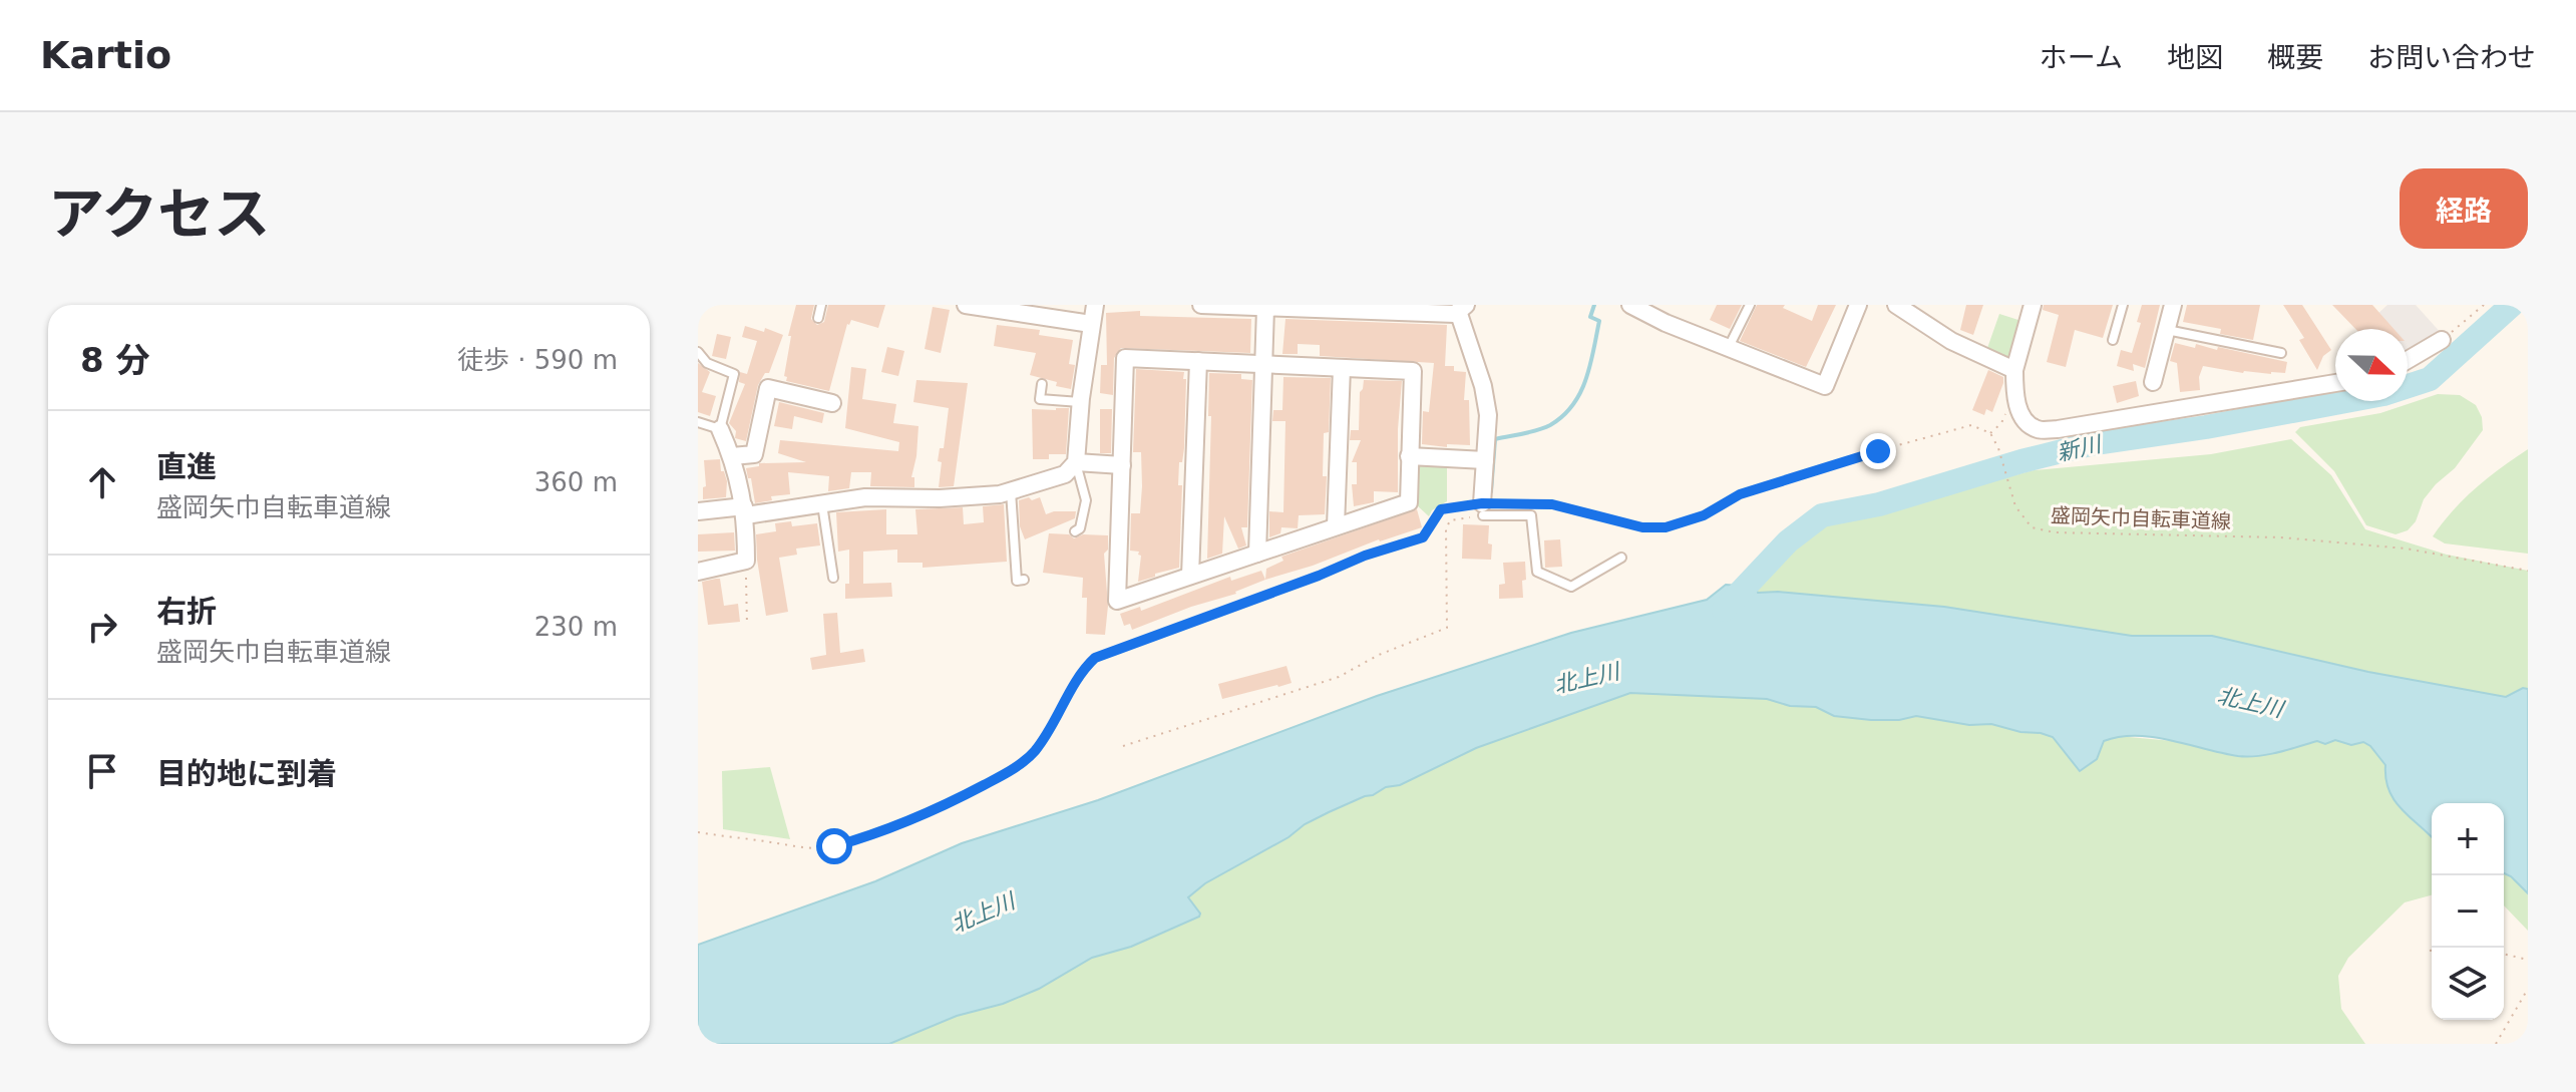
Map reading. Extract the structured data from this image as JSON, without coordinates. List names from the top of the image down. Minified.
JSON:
{"streets":{"path":["盛岡矢巾自転車道線"]},"water":["新川","北上川"],"north":"right","page":{"header":"Kartio","nav":["ホーム","地図","概要","お問い合わせ"],"title":"アクセス","buttons":"経路","heading":["8 分","徒歩 · 590 m"],"list":[["直進","盛岡矢巾自転車道線","360 m"],["右折","盛岡矢巾自転車道線","230 m"],"目的地に到着"],"map_buttons":["+","−"]}}
